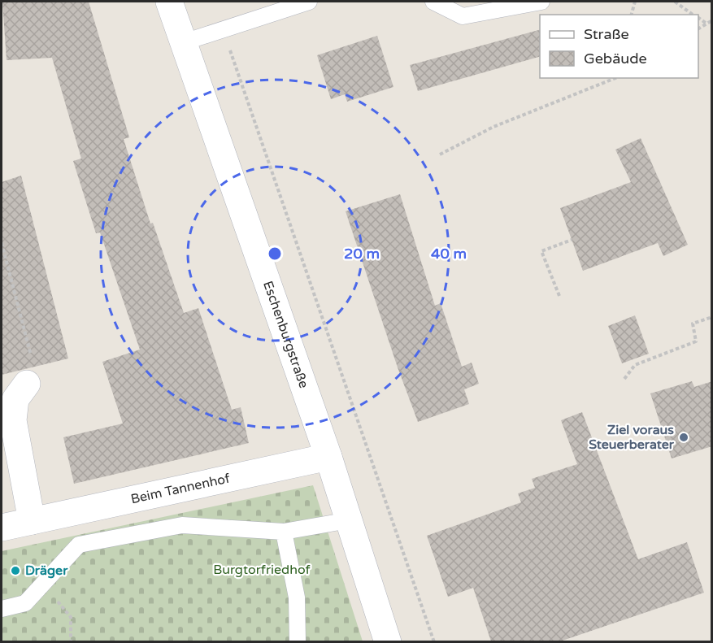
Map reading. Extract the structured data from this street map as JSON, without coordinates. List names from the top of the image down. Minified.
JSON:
{"streets":{"street":["Eschenburgstraße","Beim Tannenhof"]},"crossings":[["Eschenburgstraße","Beim Tannenhof"]],"parks":["Burgtorfriedhof"],"places":["Ziel voraus Steuerberater","Dräger"],"legend":["Straße","Gebäude"],"rings":["20 m","40 m"]}
